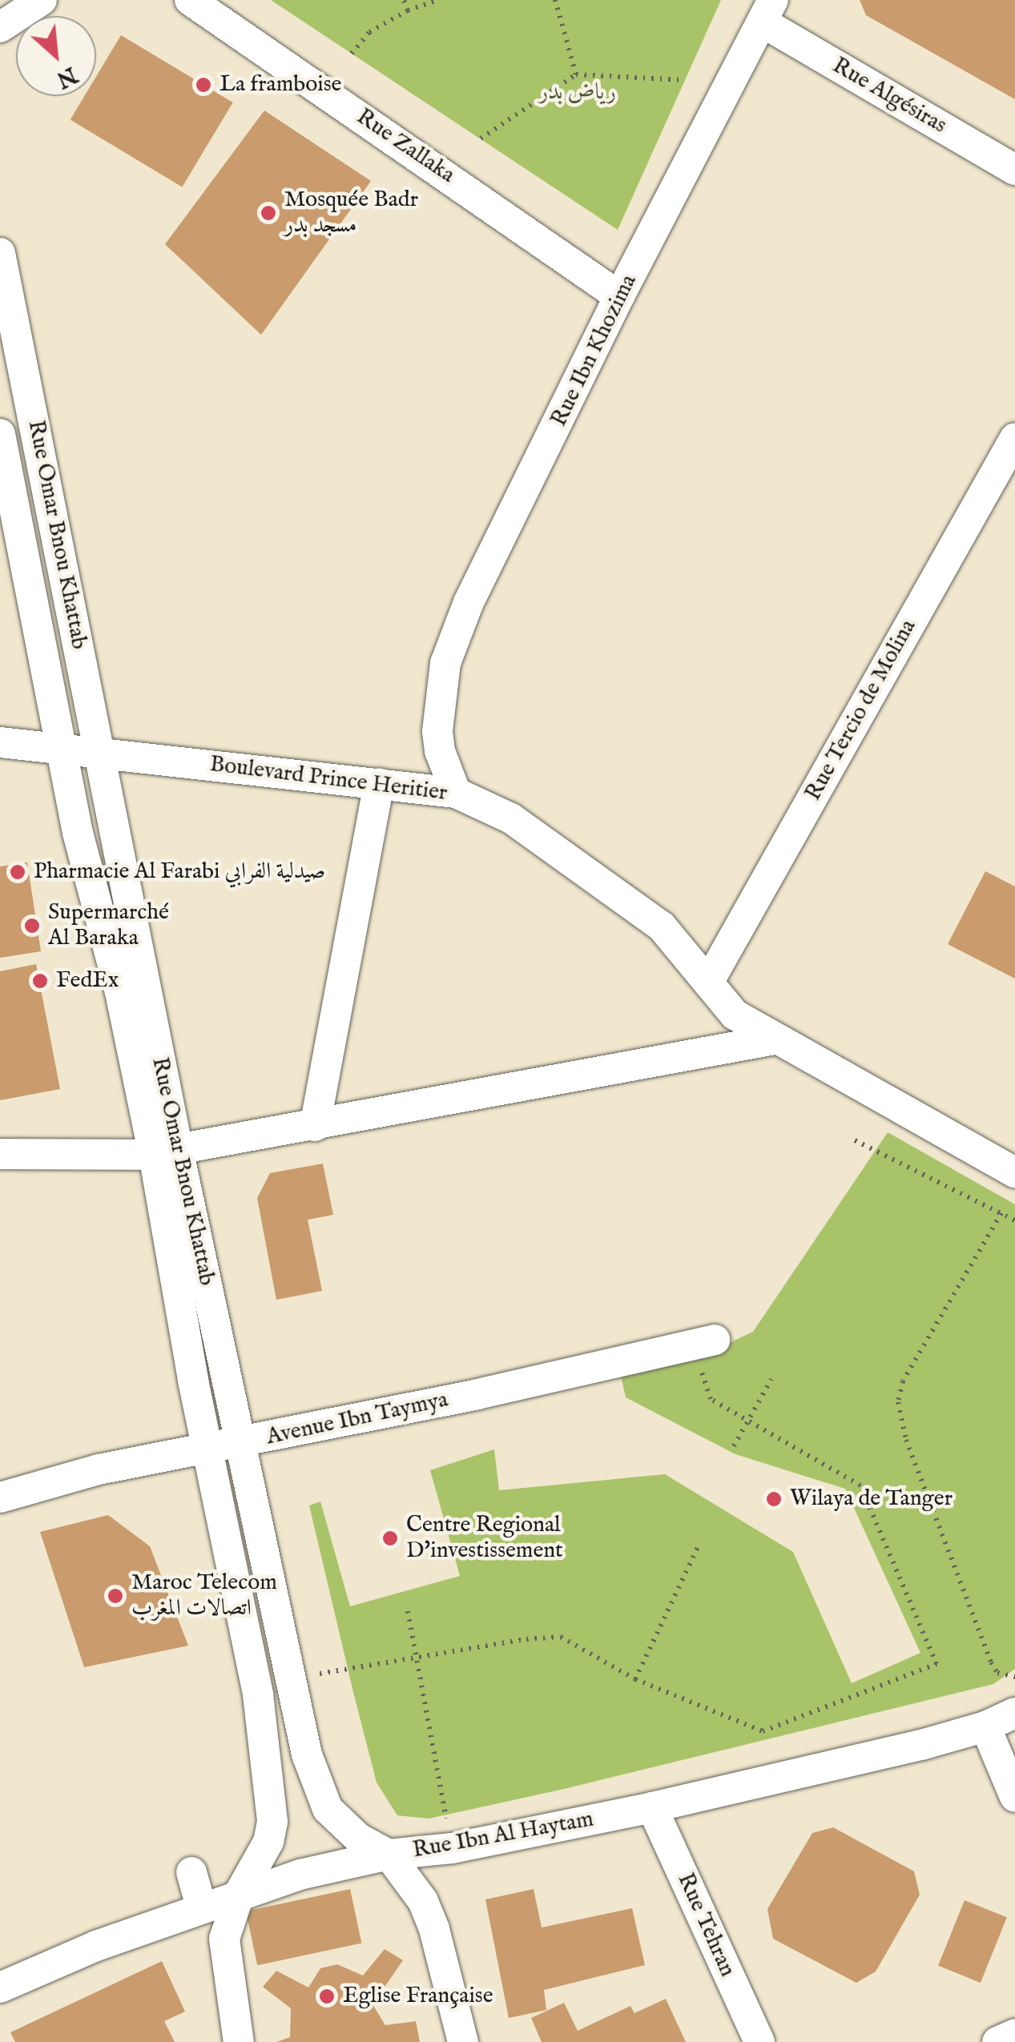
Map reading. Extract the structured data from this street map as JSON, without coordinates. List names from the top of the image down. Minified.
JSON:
{"streets":{"street":["Rue Algésiras","Rue Zallaka","Rue Ibn Khozima","Rue Omar Bnou Khattab","Rue Tercio de Molina","Boulevard Prince Heritier","Avenue Ibn Taymya","Rue Ibn Al Haytam","Rue Tehran"]},"crossings":[["Rue Algésiras","Rue Ibn Khozima"],["Rue Zallaka","Rue Ibn Khozima"],["Rue Ibn Khozima","Boulevard Prince Heritier"],["Rue Omar Bnou Khattab","Boulevard Prince Heritier"],["Rue Omar Bnou Khattab","Avenue Ibn Taymya"],["Rue Omar Bnou Khattab","Rue Ibn Al Haytam"],["Rue Tercio de Molina","Boulevard Prince Heritier"],["Rue Ibn Al Haytam","Rue Tehran"]],"parks":["رياض بدر"],"places":["La framboise","Mosquée Badr مسجد بدر","Pharmacie Al Farabi صيدلية الفرابي","Supermarché Al Baraka","FedEx","Wilaya de Tanger","Centre Regional D'investissement","Maroc Telecom اتصالات المغرب","Eglise Française"],"north":"bottom right"}
